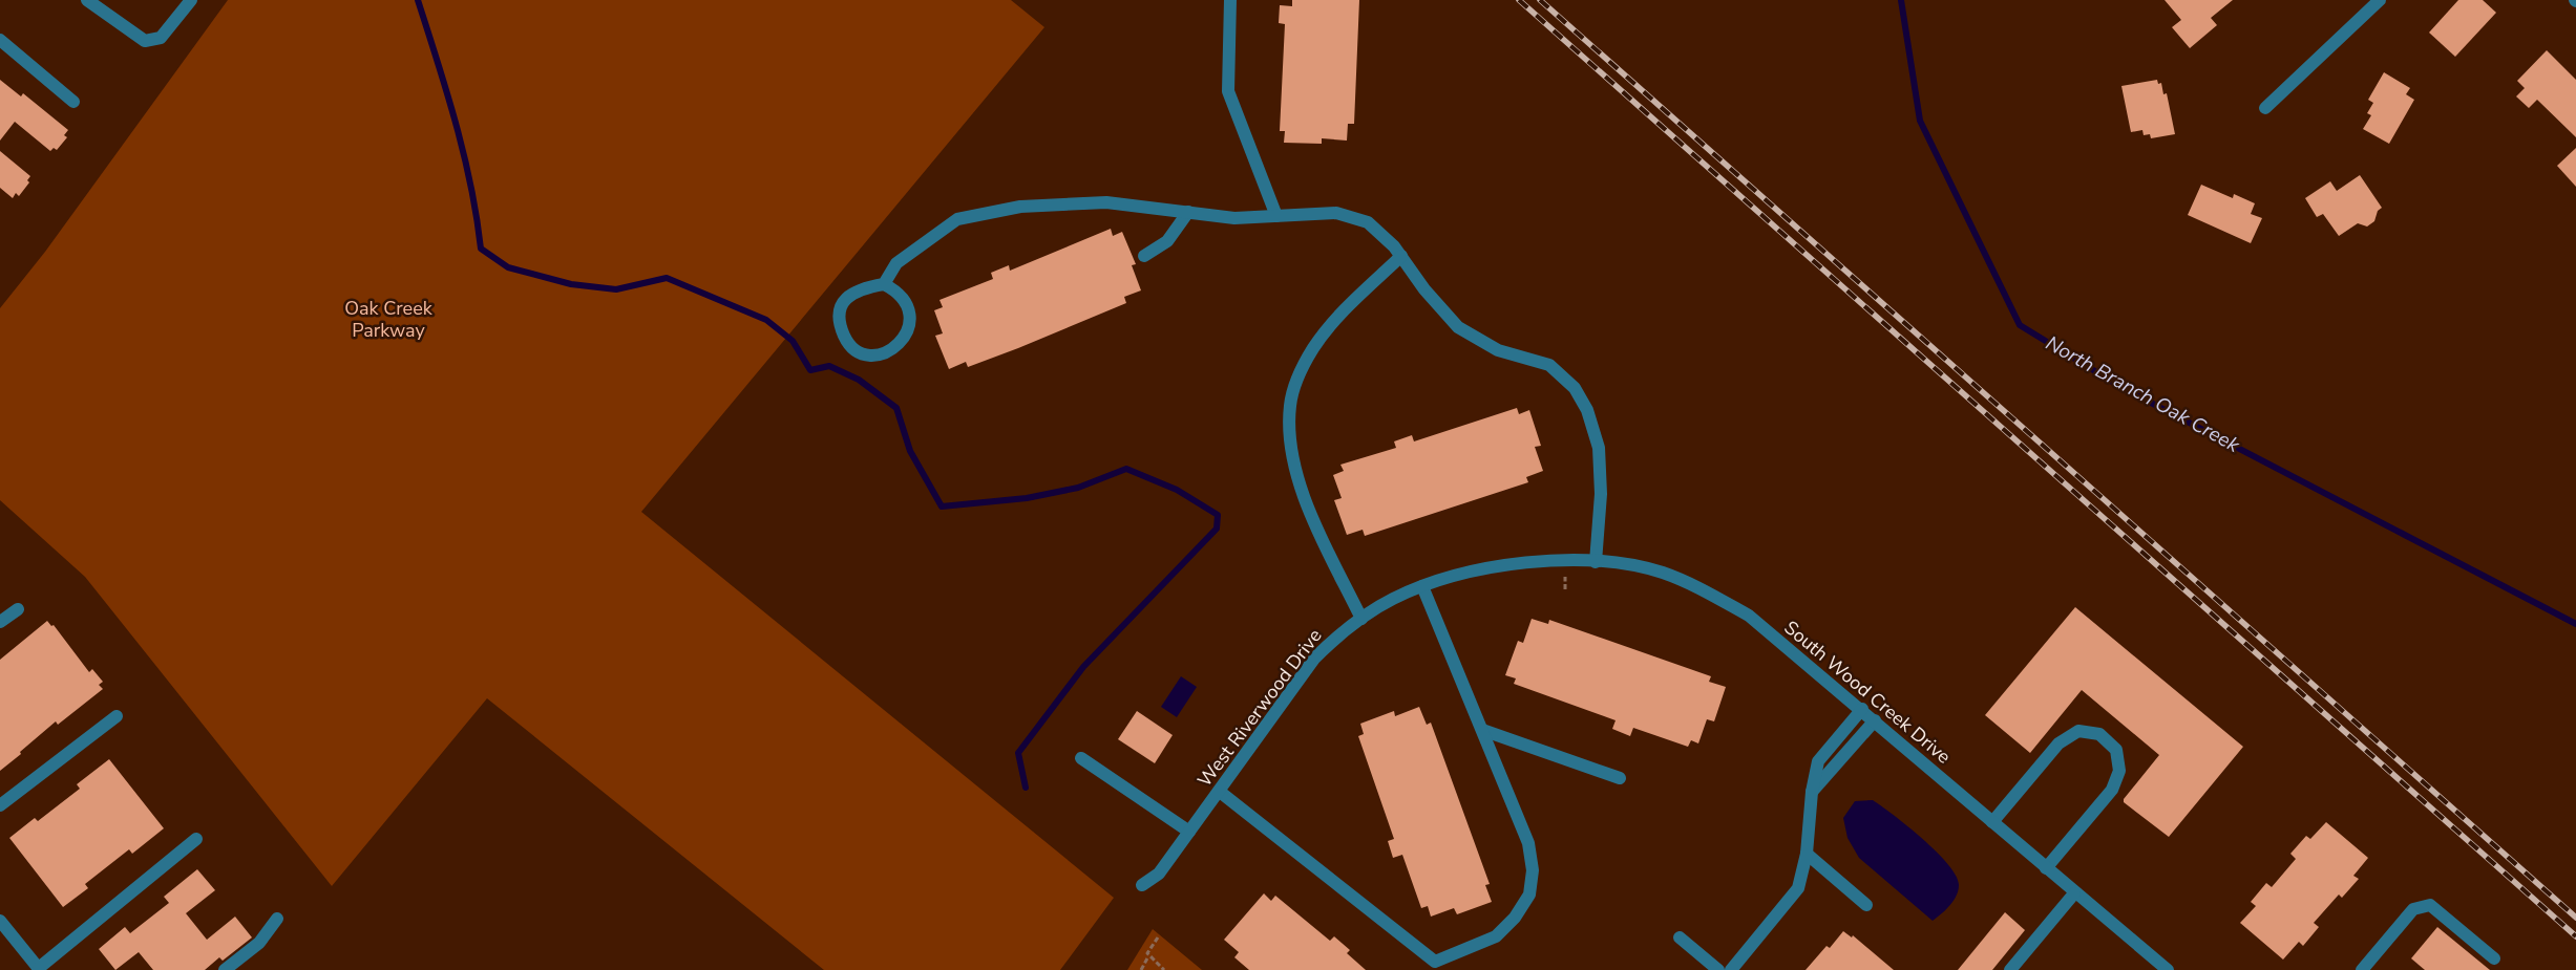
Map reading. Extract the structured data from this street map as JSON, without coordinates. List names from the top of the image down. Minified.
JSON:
{"streets":{"street":["South Wood Creek Drive","West Riverwood Drive"]},"crossings":[["South Wood Creek Drive","West Riverwood Drive"]],"water":["North Branch Oak Creek"],"parks":["Oak Creek Parkway"]}
